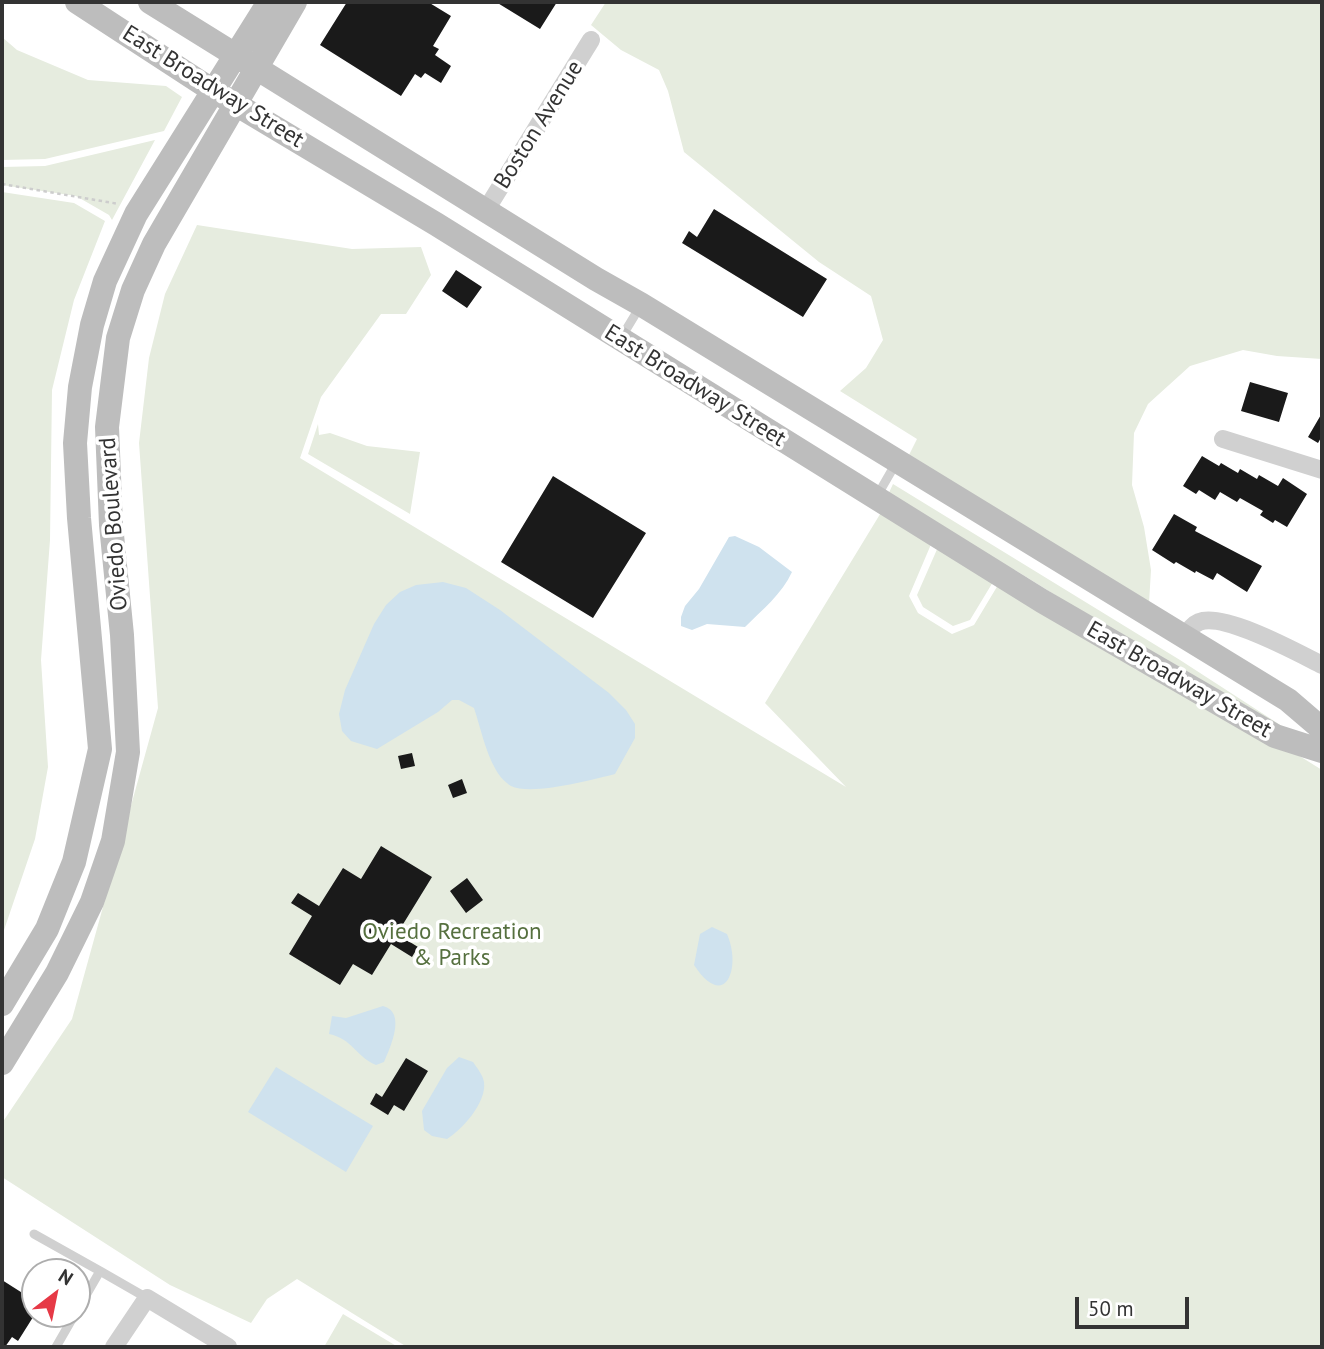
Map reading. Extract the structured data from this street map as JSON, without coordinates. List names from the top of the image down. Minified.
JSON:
{"streets":{"main road":["East Broadway Street","Oviedo Boulevard"],"street":["Boston Avenue"]},"crossings":[["East Broadway Street","Boston Avenue"],["East Broadway Street","Oviedo Boulevard"]],"parks":["Oviedo Recreation & Parks"],"scale_bar":"50 m","north":"top right"}
